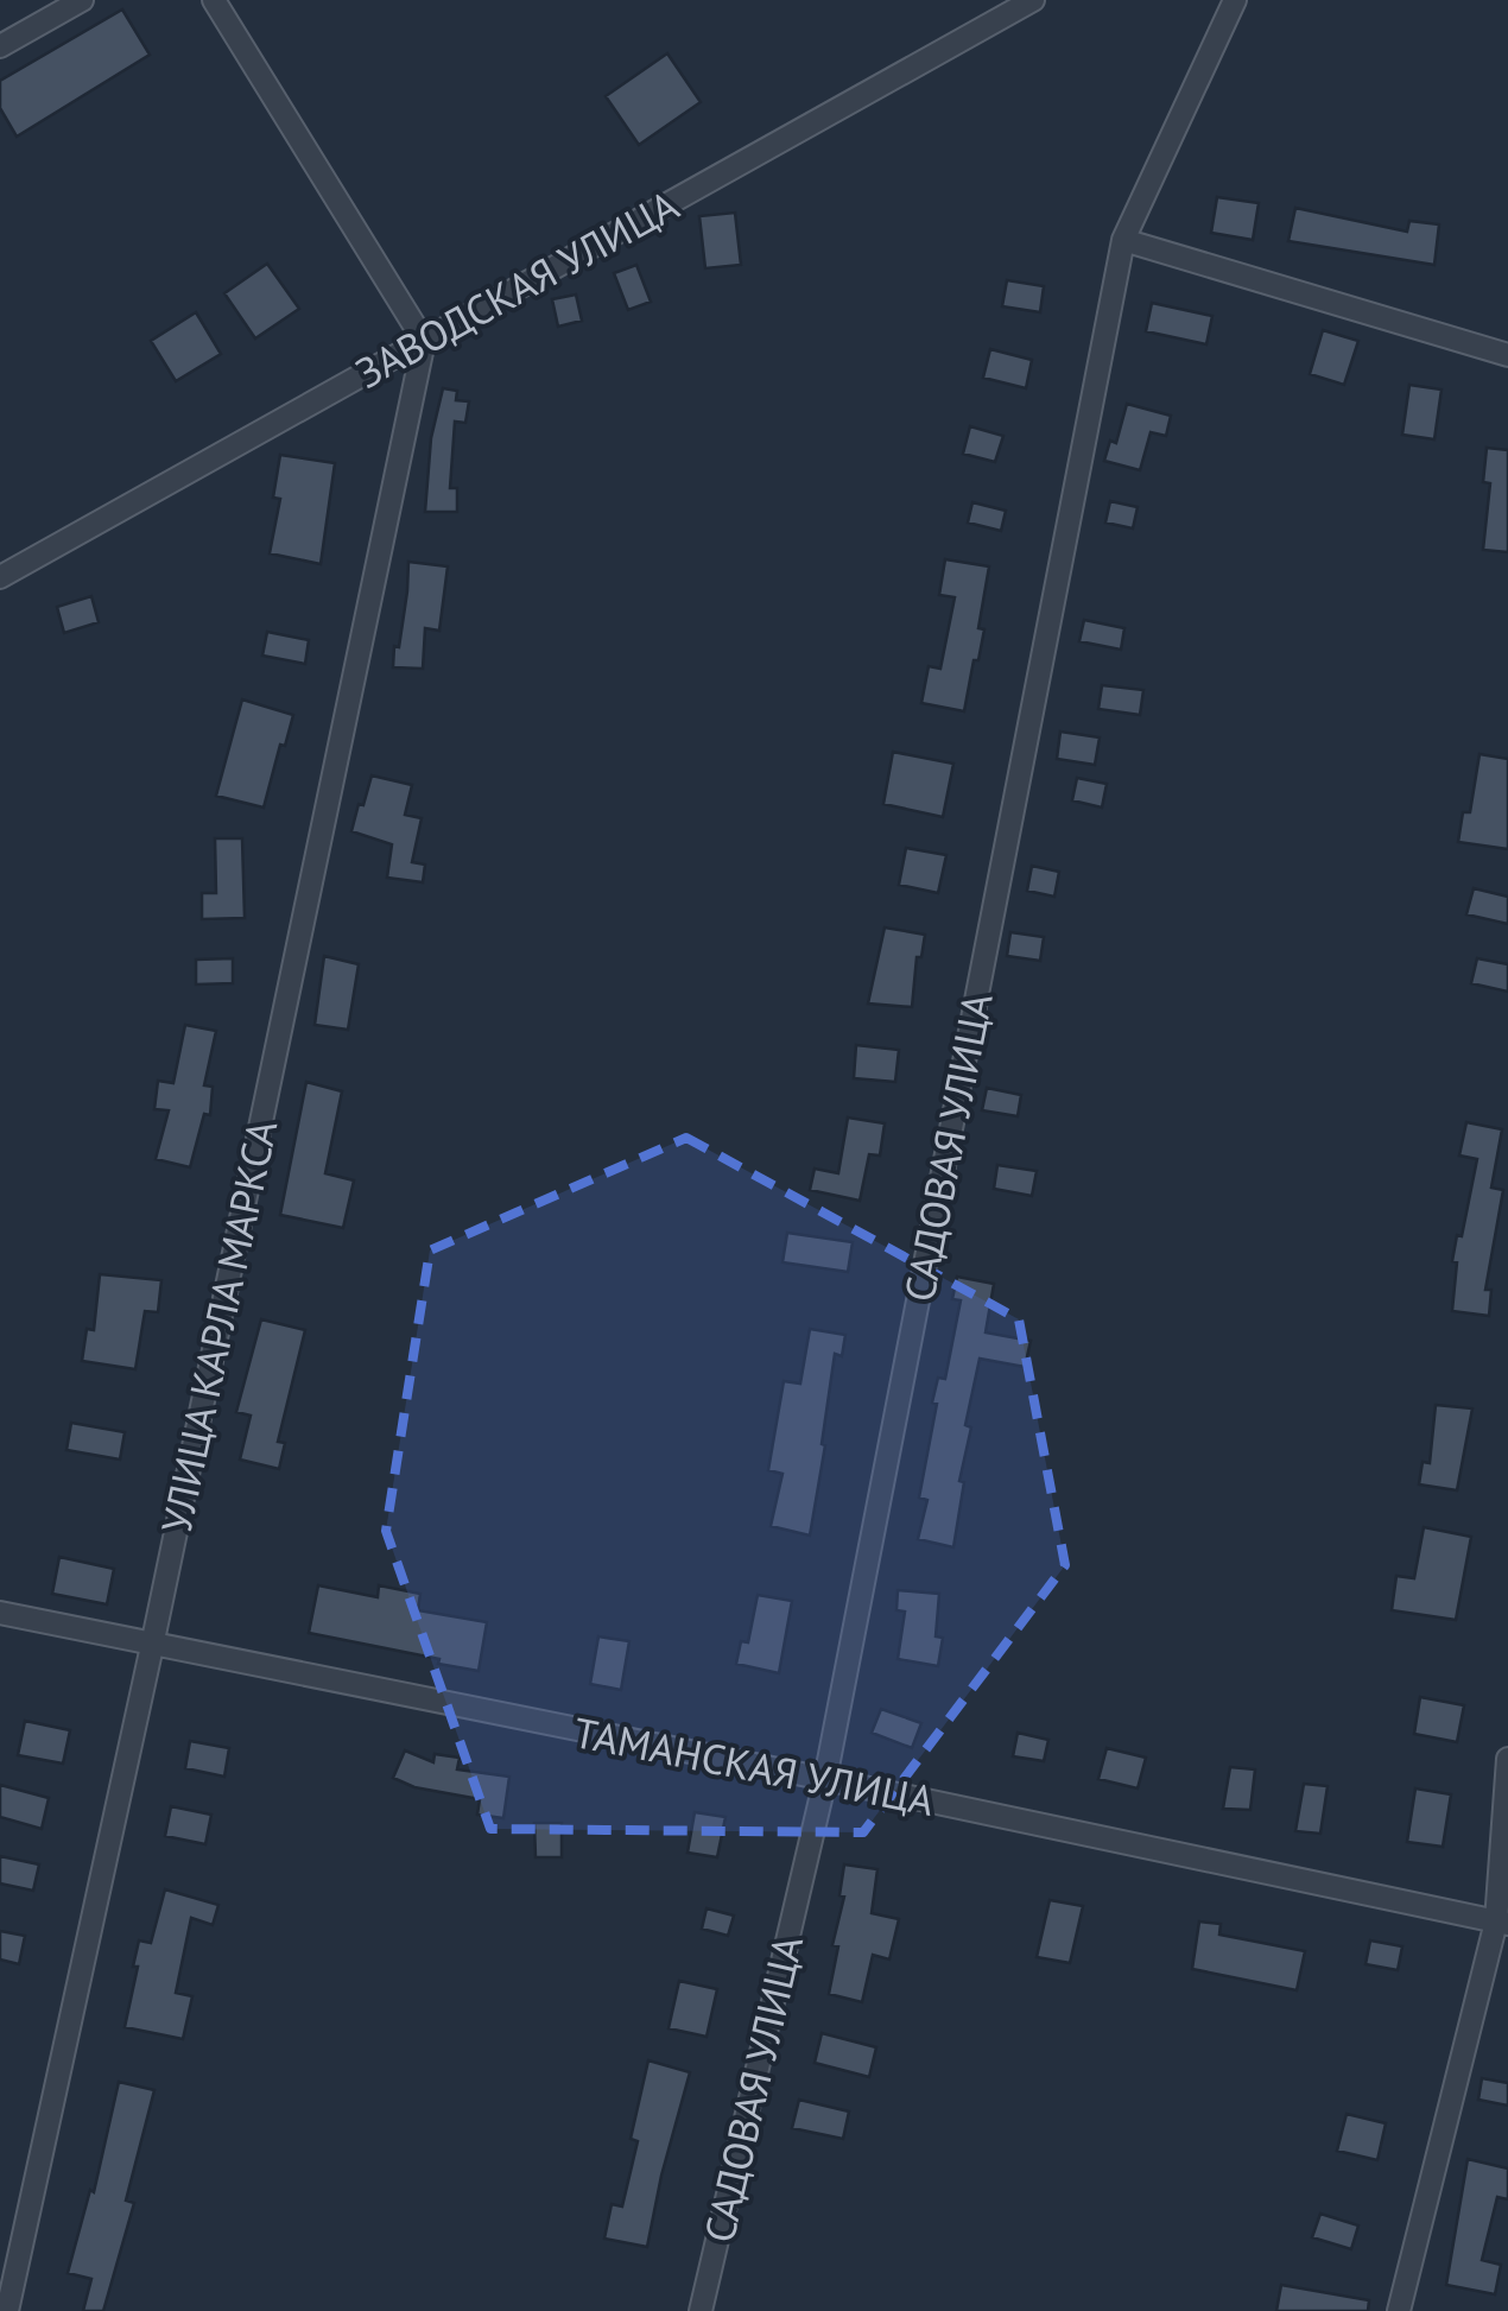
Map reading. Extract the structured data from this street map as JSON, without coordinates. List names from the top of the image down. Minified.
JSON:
{"streets":{"street":["ЗАВОДСКАЯ УЛИЦА","САДОВАЯ УЛИЦА","УЛИЦА КАРЛА МАРКСА","ТАМАНСКАЯ УЛИЦА"]},"crossings":[["ЗАВОДСКАЯ УЛИЦА","УЛИЦА КАРЛА МАРКСА"],["САДОВАЯ УЛИЦА","ТАМАНСКАЯ УЛИЦА"],["УЛИЦА КАРЛА МАРКСА","ТАМАНСКАЯ УЛИЦА"]]}
